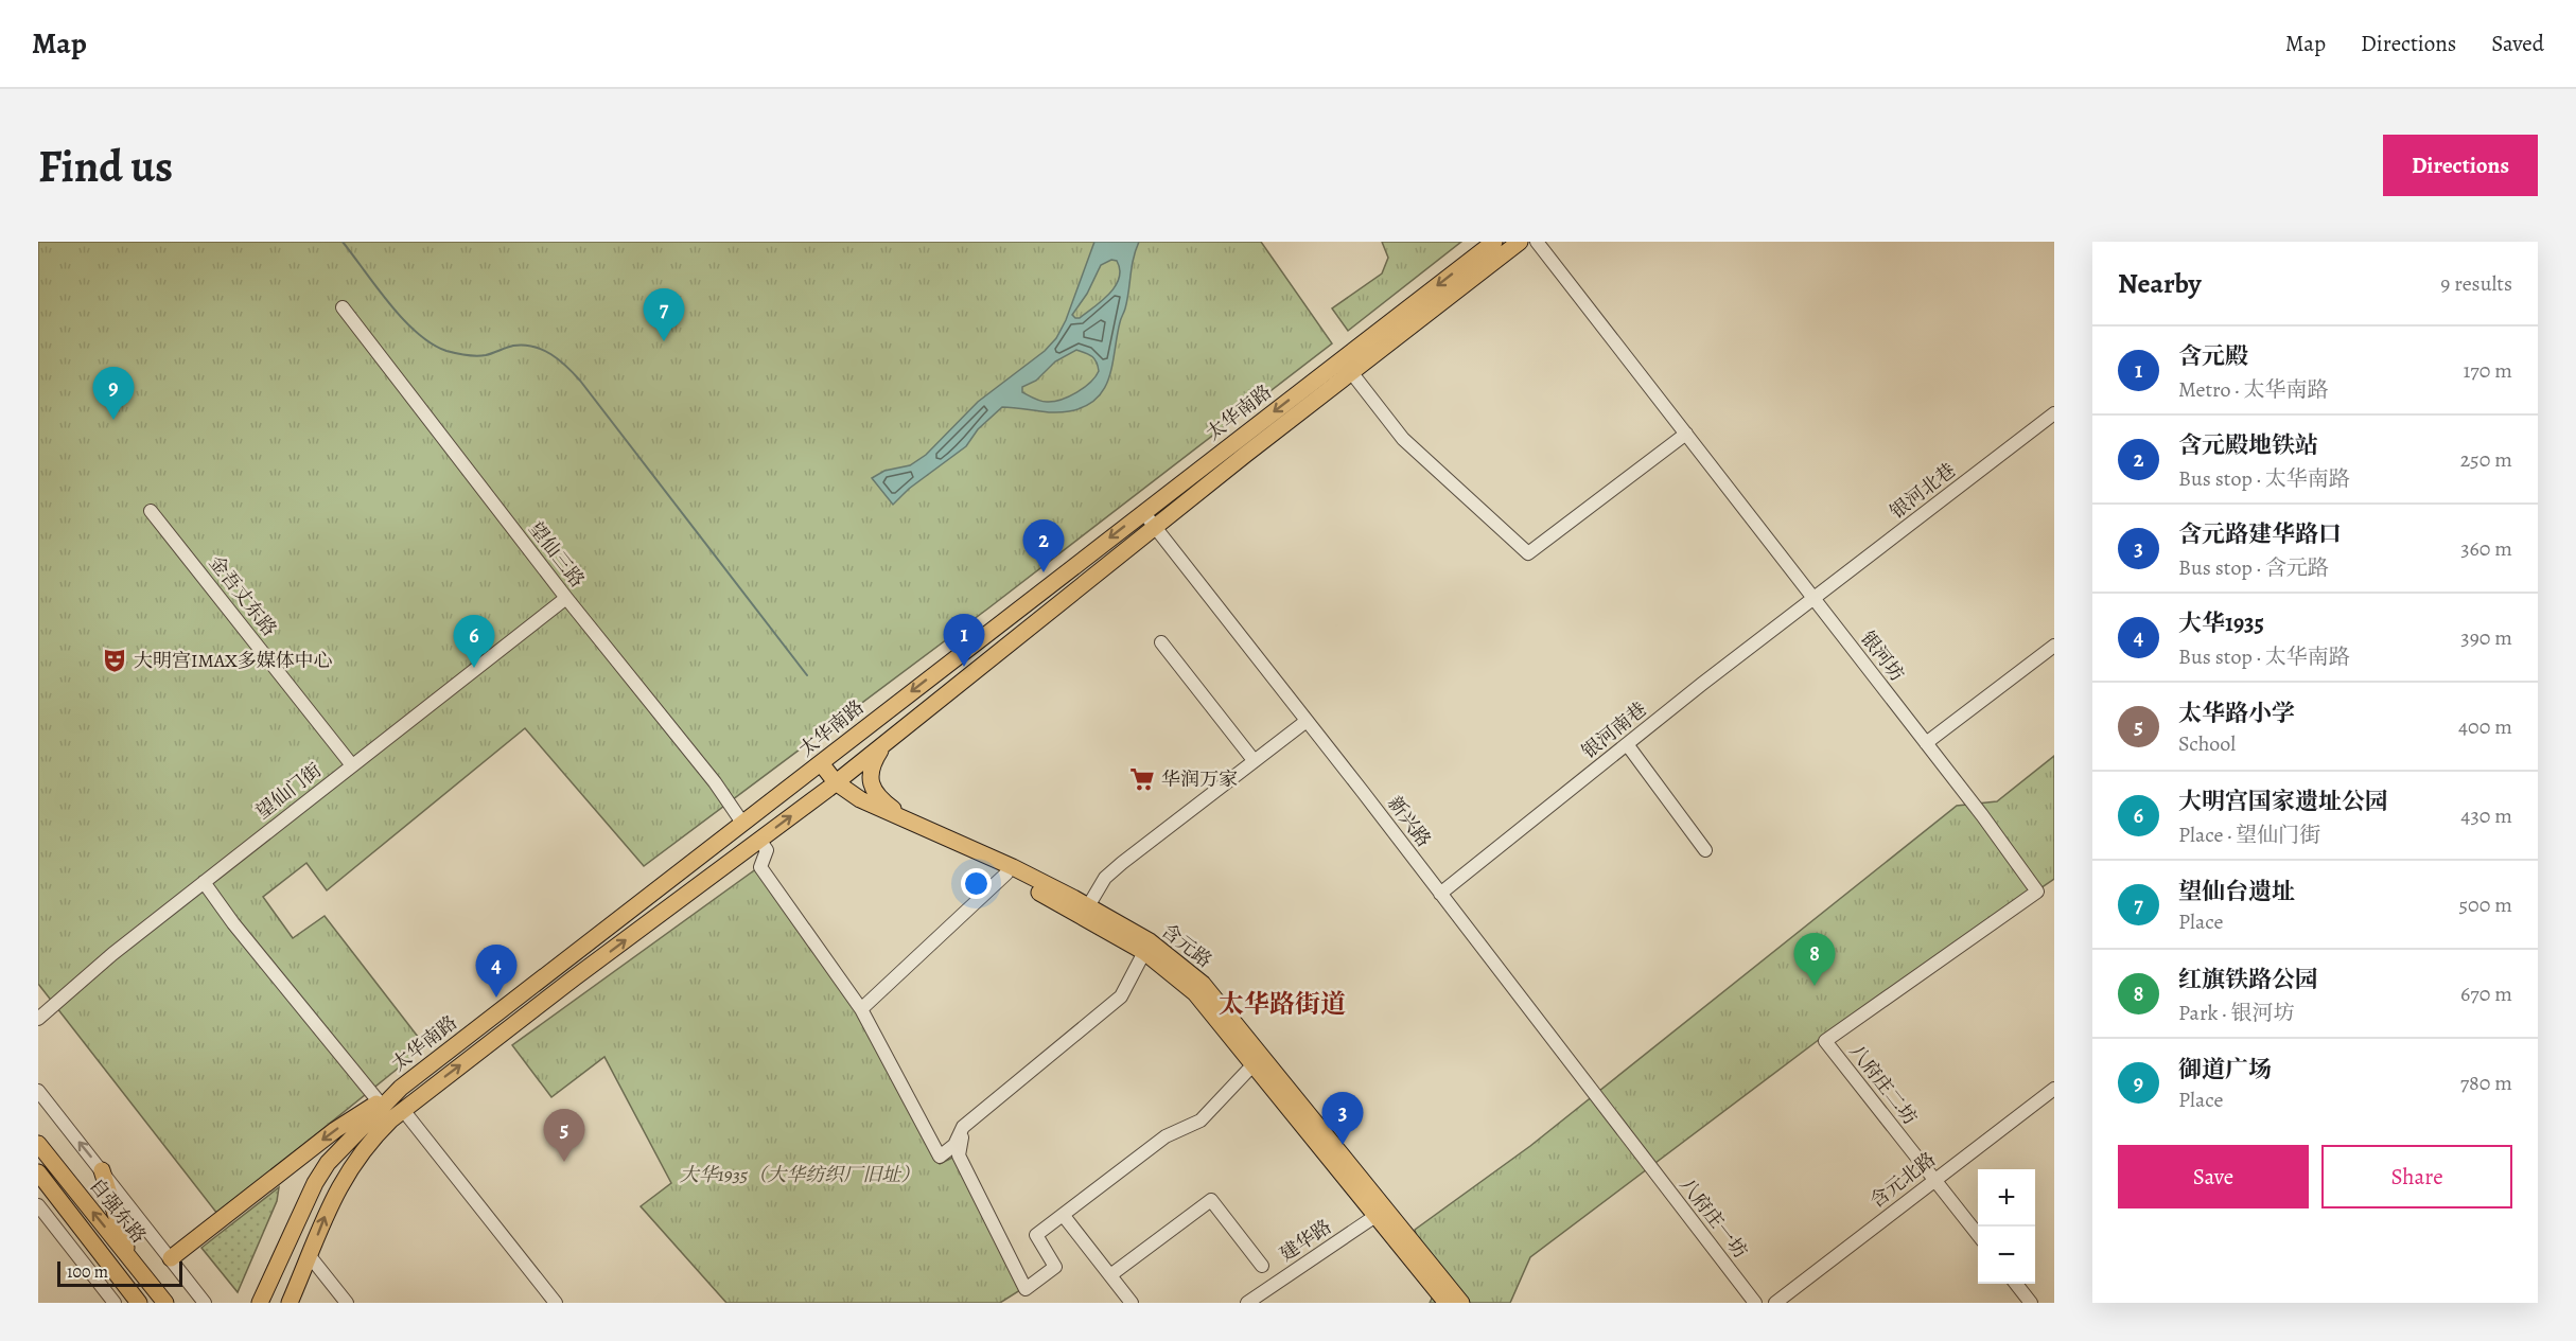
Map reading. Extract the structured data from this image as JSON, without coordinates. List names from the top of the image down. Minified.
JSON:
{"streets":{"main road":["太华南路","含元路","自强东路"],"street":["银河北巷","望仙三路","金吾丈东路","银河坊","银河南巷","望仙门街","新兴路","八府庄二坊","含元北路","八府庄一坊","建华路"]},"crossings":[["太华南路","望仙三路"],["太华南路","新兴路"],["太华南路","含元路"],["银河北巷","银河坊"],["银河北巷","银河南巷"],["望仙三路","望仙门街"],["金吾丈东路","望仙门街"],["银河坊","银河南巷"],["银河坊","八府庄二坊"],["银河南巷","新兴路"],["新兴路","八府庄一坊"],["含元路","建华路"],["八府庄二坊","含元北路"]],"districts":["太华路街道"],"parks":["大华1935（大华纺织厂旧址）"],"places":{"theatre":["大明宫IMAX多媒体中心"],"supermarket":["华润万家"]},"scale_bar":"100 m","page":{"header":"Map","nav":["Map","Directions","Saved"],"buttons":["Directions",["Save","Share"]],"title":"Find us","heading":["Nearby","9 results"],"pins":["7","9","2","1","6","8","4","3","5"],"list":[{"mark":"1","name":"含元殿","note":"Metro · 太华南路","value":"170 m"},{"mark":"2","name":"含元殿地铁站","note":"Bus stop · 太华南路","value":"250 m"},{"mark":"3","name":"含元路建华路口","note":"Bus stop · 含元路","value":"360 m"},{"mark":"4","name":"大华1935","note":"Bus stop · 太华南路","value":"390 m"},{"mark":"5","name":"太华路小学","note":"School","value":"400 m"},{"mark":"6","name":"大明宫国家遗址公园","note":"Place · 望仙门街","value":"430 m"},{"mark":"7","name":"望仙台遗址","note":"Place","value":"500 m"},{"mark":"8","name":"红旗铁路公园","note":"Park · 银河坊","value":"670 m"},{"mark":"9","name":"御道广场","note":"Place","value":"780 m"}],"map_buttons":["+","−"],"scale":"100 m"}}
